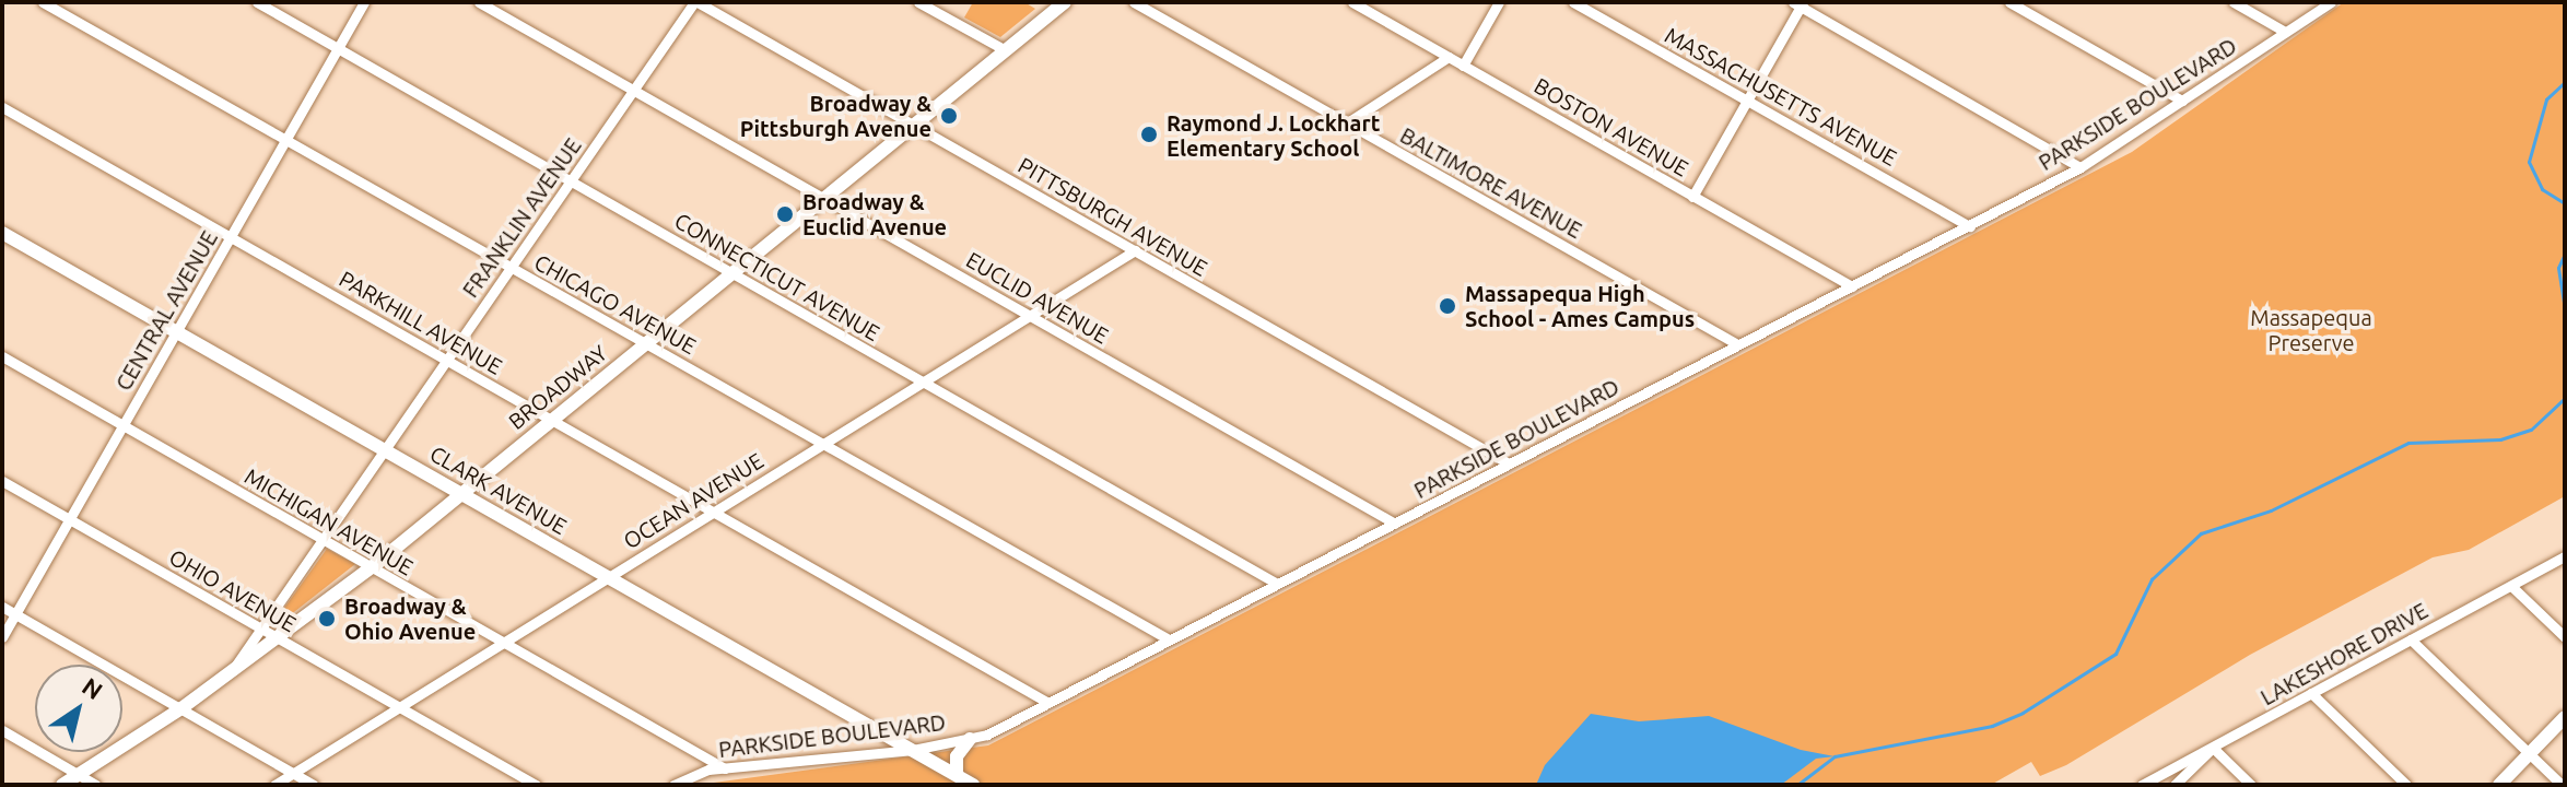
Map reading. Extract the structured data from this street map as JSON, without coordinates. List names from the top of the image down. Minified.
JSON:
{"streets":{"main road":["BROADWAY","CLARK AVENUE"],"street":["MASSACHUSETTS AVENUE","PARKSIDE BOULEVARD","BOSTON AVENUE","BALTIMORE AVENUE","PITTSBURGH AVENUE","FRANKLIN AVENUE","CONNECTICUT AVENUE","EUCLID AVENUE","CHICAGO AVENUE","CENTRAL AVENUE","PARKHILL AVENUE","OCEAN AVENUE","MICHIGAN AVENUE","OHIO AVENUE","LAKESHORE DRIVE"]},"crossings":[["MASSACHUSETTS AVENUE","PARKSIDE BOULEVARD"],["PARKSIDE BOULEVARD","BOSTON AVENUE"],["PARKSIDE BOULEVARD","BALTIMORE AVENUE"],["PARKSIDE BOULEVARD","PITTSBURGH AVENUE"],["PARKSIDE BOULEVARD","CONNECTICUT AVENUE"],["PARKSIDE BOULEVARD","EUCLID AVENUE"],["PARKSIDE BOULEVARD","CHICAGO AVENUE"],["PARKSIDE BOULEVARD","PARKHILL AVENUE"],["PARKSIDE BOULEVARD","CLARK AVENUE"],["PARKSIDE BOULEVARD","MICHIGAN AVENUE"],["PITTSBURGH AVENUE","FRANKLIN AVENUE"],["PITTSBURGH AVENUE","BROADWAY"],["PITTSBURGH AVENUE","OCEAN AVENUE"],["FRANKLIN AVENUE","CONNECTICUT AVENUE"],["FRANKLIN AVENUE","EUCLID AVENUE"],["FRANKLIN AVENUE","CHICAGO AVENUE"],["FRANKLIN AVENUE","PARKHILL AVENUE"],["FRANKLIN AVENUE","BROADWAY"],["FRANKLIN AVENUE","CLARK AVENUE"],["FRANKLIN AVENUE","MICHIGAN AVENUE"],["FRANKLIN AVENUE","OHIO AVENUE"],["CONNECTICUT AVENUE","CENTRAL AVENUE"],["CONNECTICUT AVENUE","BROADWAY"],["CONNECTICUT AVENUE","OCEAN AVENUE"],["EUCLID AVENUE","BROADWAY"],["EUCLID AVENUE","OCEAN AVENUE"],["CHICAGO AVENUE","CENTRAL AVENUE"],["CHICAGO AVENUE","BROADWAY"],["CHICAGO AVENUE","OCEAN AVENUE"],["CENTRAL AVENUE","PARKHILL AVENUE"],["CENTRAL AVENUE","CLARK AVENUE"],["CENTRAL AVENUE","MICHIGAN AVENUE"],["CENTRAL AVENUE","OHIO AVENUE"],["PARKHILL AVENUE","BROADWAY"],["PARKHILL AVENUE","OCEAN AVENUE"],["BROADWAY","CLARK AVENUE"],["BROADWAY","MICHIGAN AVENUE"],["BROADWAY","OHIO AVENUE"],["CLARK AVENUE","OCEAN AVENUE"],["OCEAN AVENUE","MICHIGAN AVENUE"],["OCEAN AVENUE","OHIO AVENUE"]],"parks":["Massapequa Preserve"],"places":["Broadway & Pittsburgh Avenue","Raymond J. Lockhart Elementary School","Broadway & Euclid Avenue","Massapequa High School - Ames Campus","Broadway & Ohio Avenue"],"north":"top right"}
